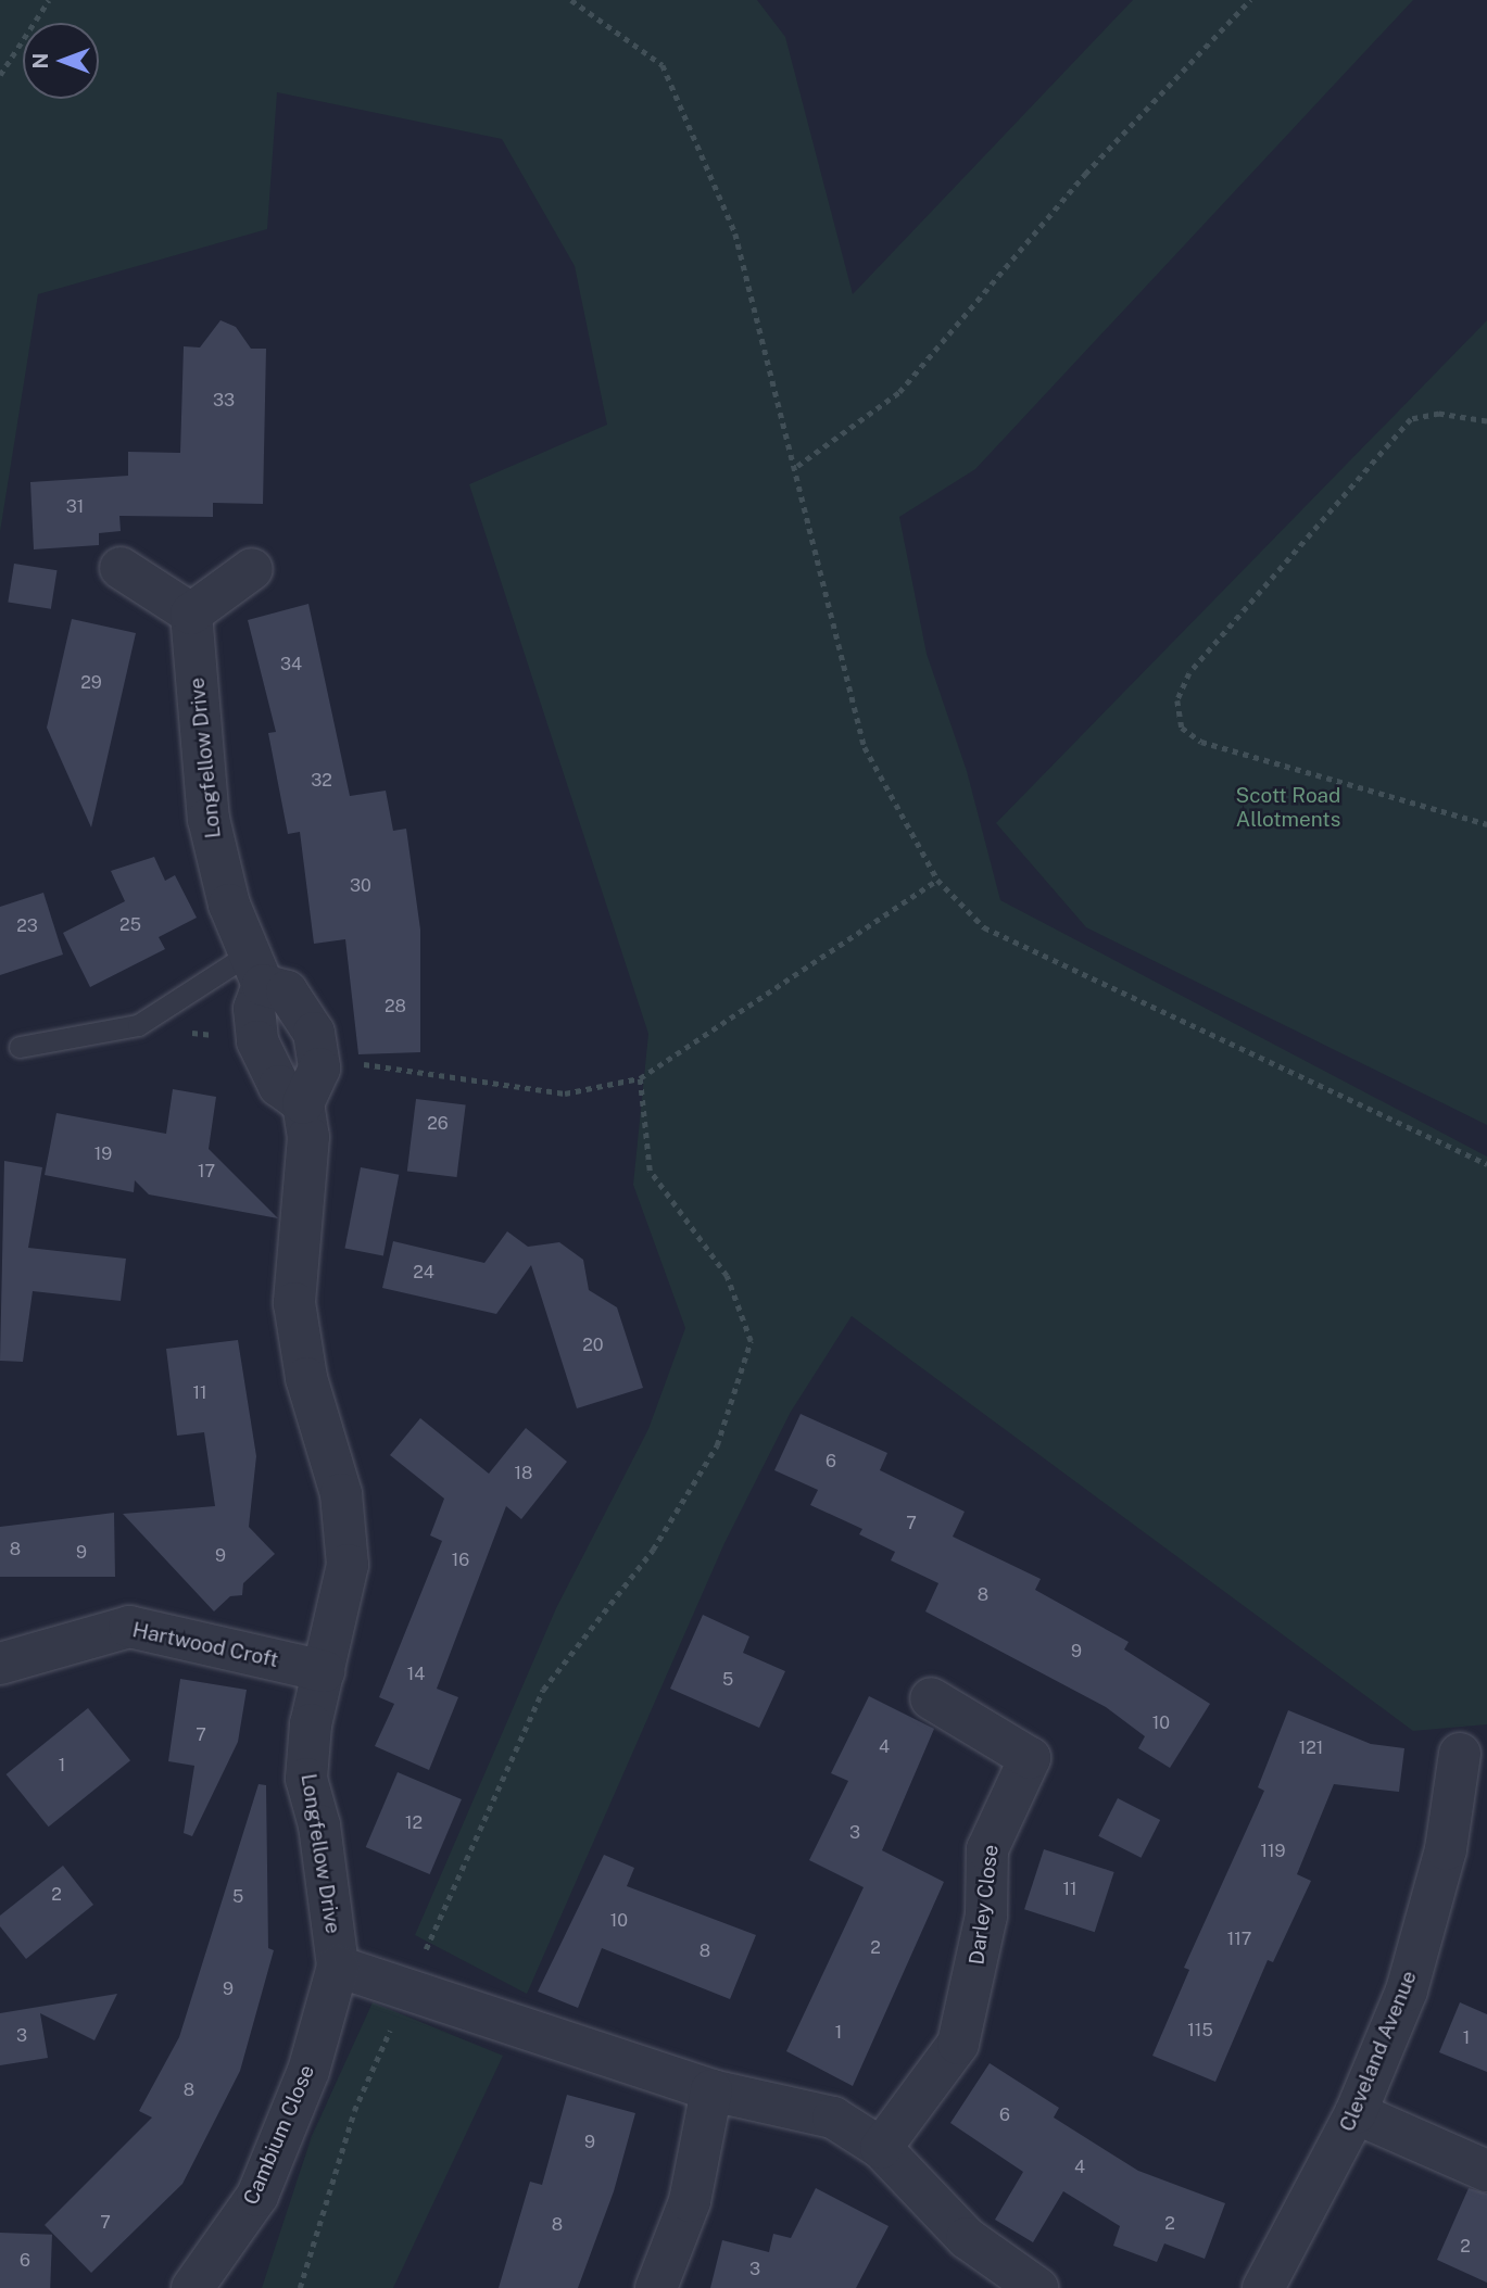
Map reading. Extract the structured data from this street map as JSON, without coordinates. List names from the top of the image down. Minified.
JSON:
{"streets":{"street":["Longfellow Drive","Hartwood Croft","Darley Close","Cleveland Avenue","Cambium Close"]},"crossings":[["Longfellow Drive","Hartwood Croft"],["Longfellow Drive","Cambium Close"]],"parks":["Scott Road Allotments"],"house_numbers":["33","31","34","29","32","30","25","23","28","26","19","17","24","20","11","6","18","7","8","9","9","16","8","9","14","5","10","7","4","121","1","12","3","119","11","2","5","10","117","2","8","9","115","1","3","1","8","6","9","4","7","2","8","2","6","3"],"north":"left"}
